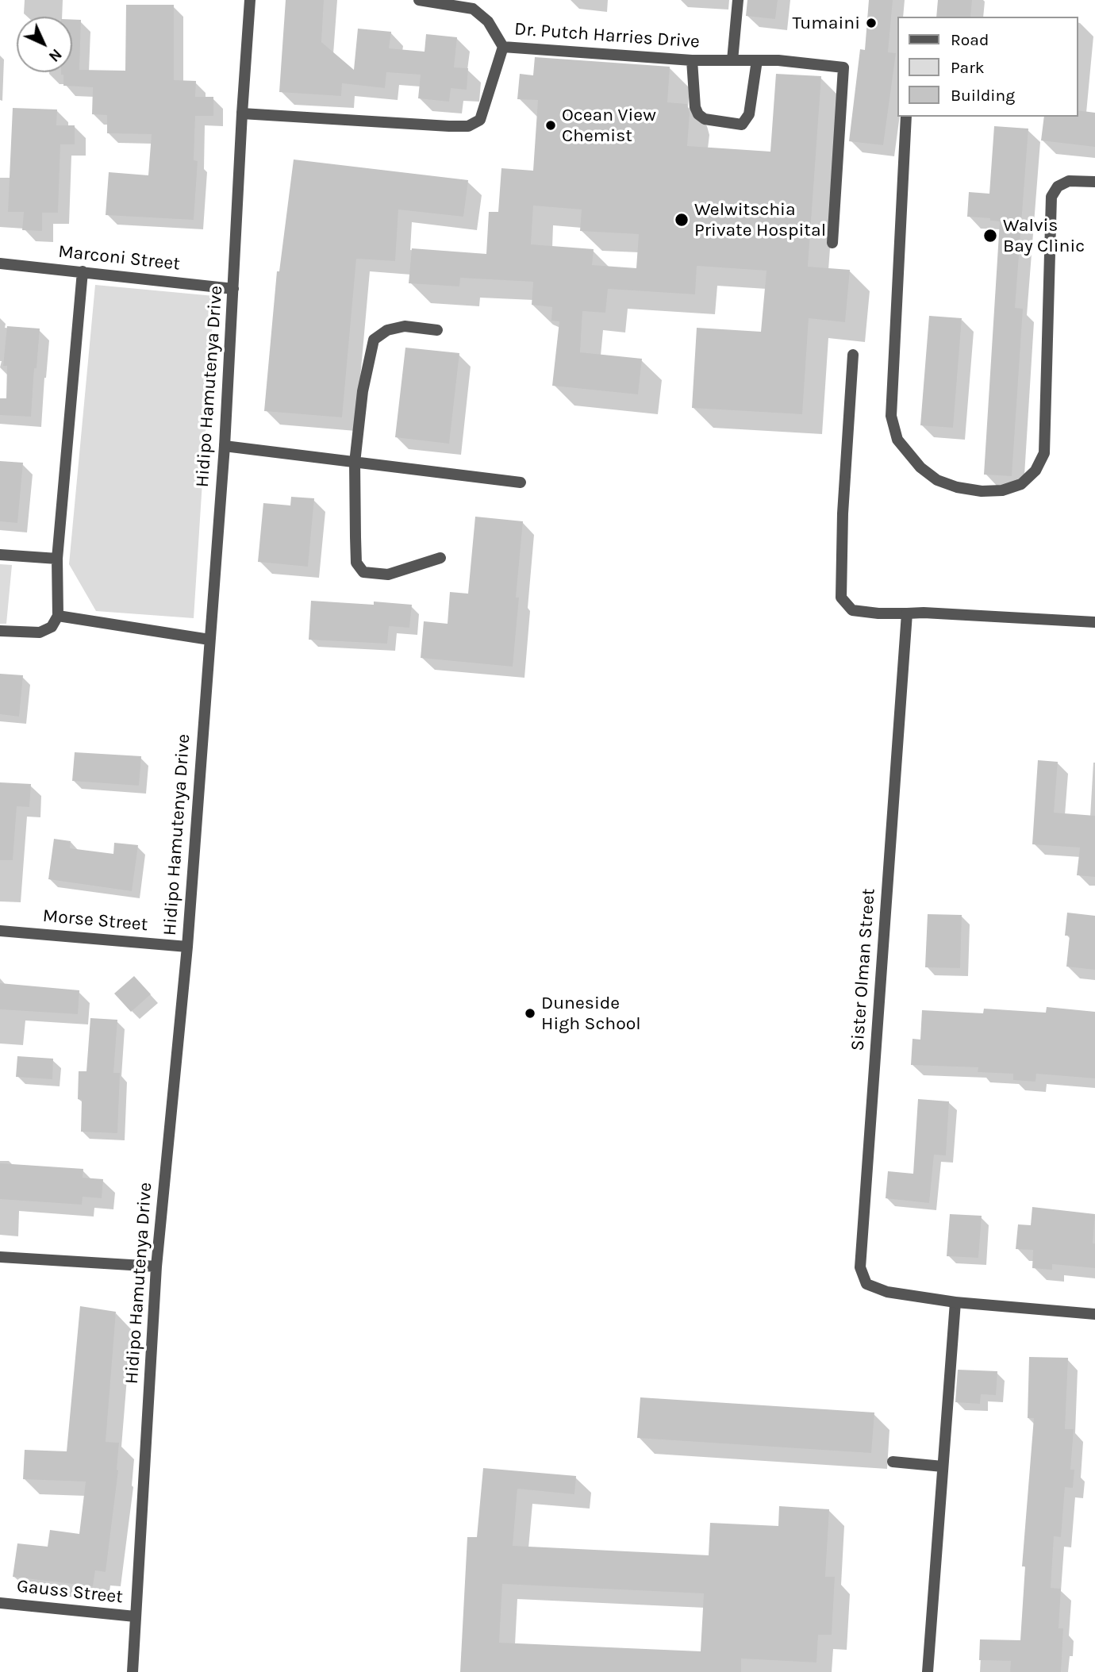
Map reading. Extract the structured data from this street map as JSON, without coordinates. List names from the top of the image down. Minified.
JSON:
{"streets":{"street":["Dr. Putch Harries Drive","Marconi Street","Hidipo Hamutenya Drive","Morse Street","Sister Olman Street","Gauss Street"]},"crossings":[["Dr. Putch Harries Drive","Hidipo Hamutenya Drive"],["Marconi Street","Hidipo Hamutenya Drive"],["Hidipo Hamutenya Drive","Morse Street"],["Hidipo Hamutenya Drive","Gauss Street"]],"places":["Tumaini","Ocean View Chemist","Welwitschia Private Hospital","Walvis Bay Clinic","Duneside High School"],"legend":["Road","Park","Building"],"north":"bottom right"}
